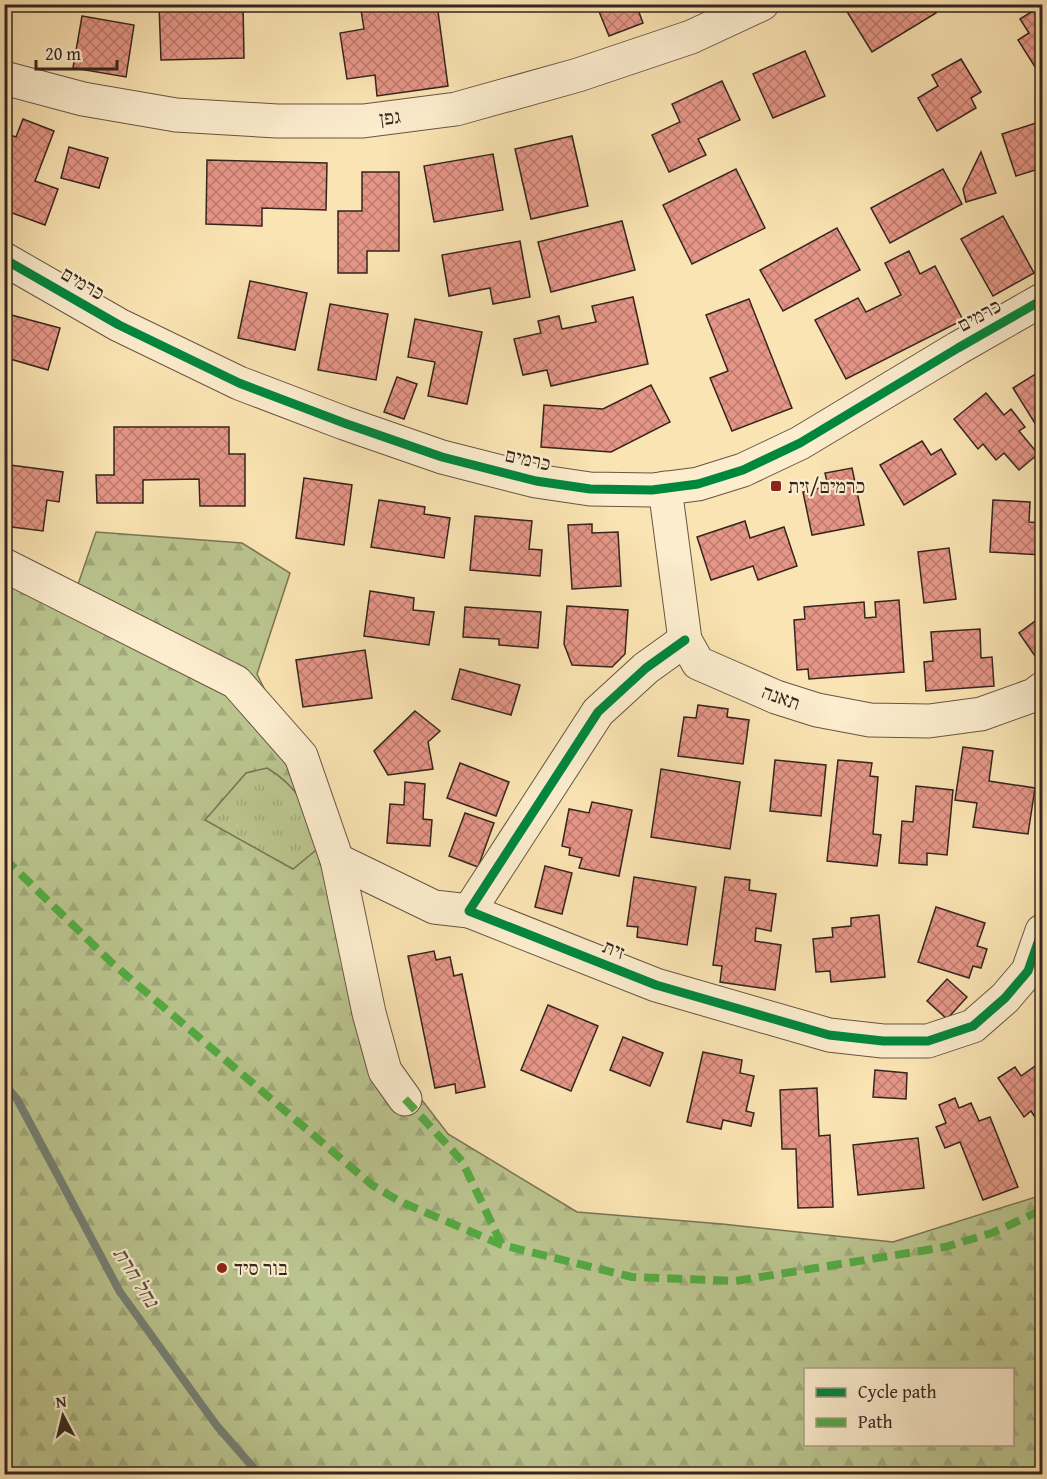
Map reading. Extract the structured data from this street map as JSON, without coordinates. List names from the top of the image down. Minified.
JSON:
{"streets":{"street":["גפן","כרמים","תאנה","זית"]},"crossings":[["כרמים","תאנה"]],"water":["נחל חרת"],"places":{"transit":["כרמים/זית"],"other":["בור סיד"]},"legend":["Cycle path","Path"],"scale_bar":"20 m","north":"top"}
